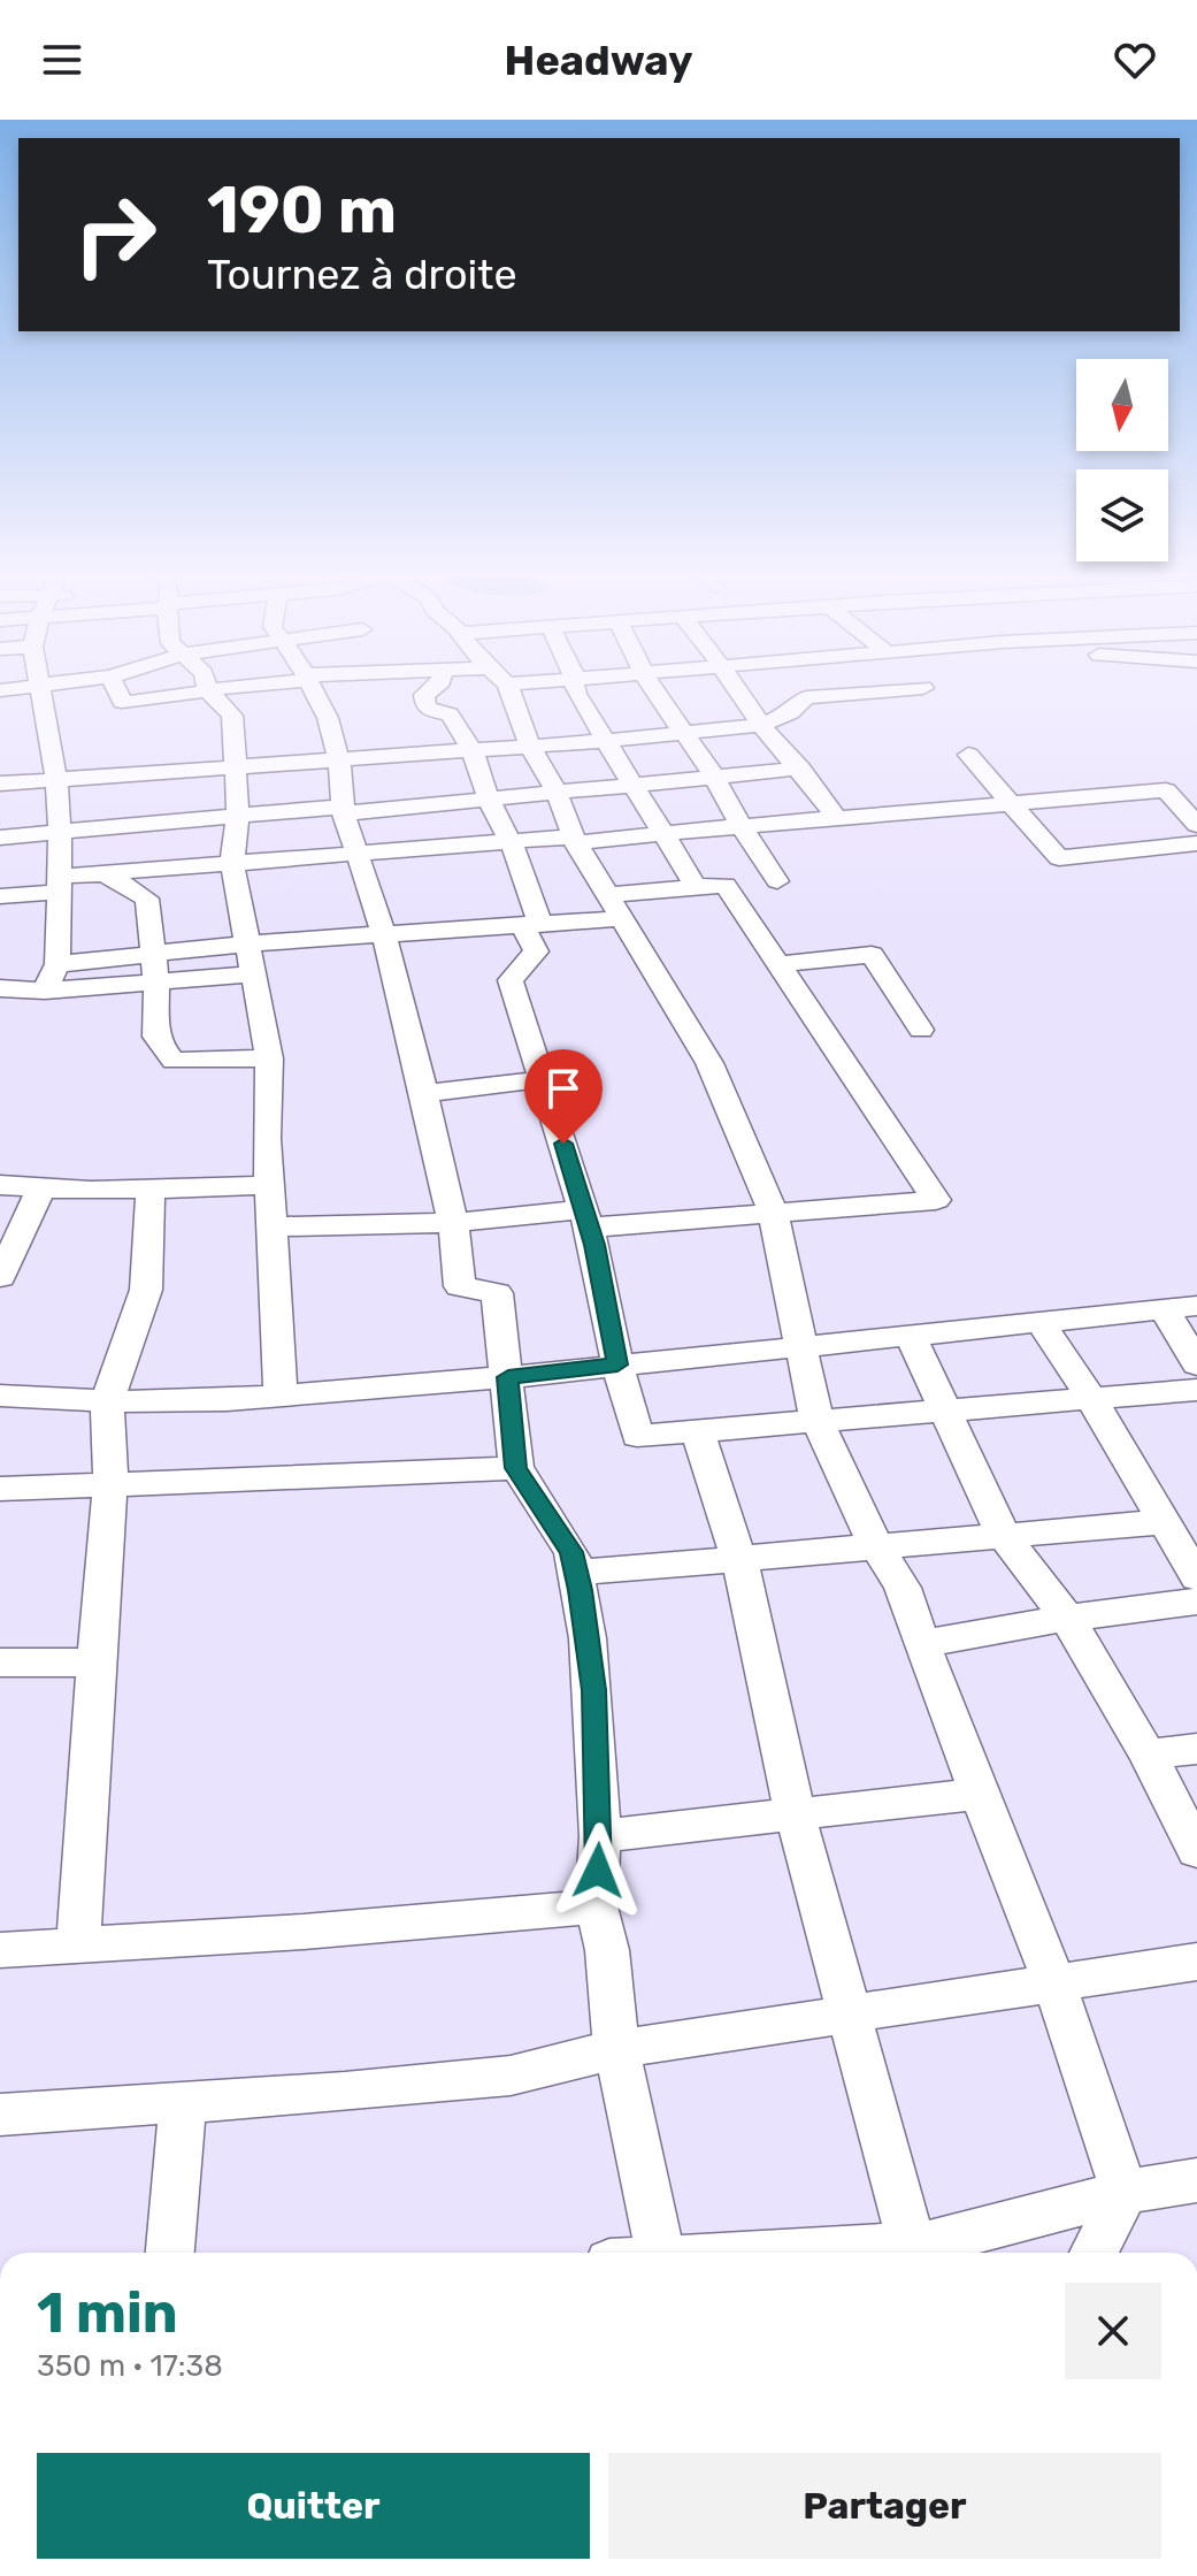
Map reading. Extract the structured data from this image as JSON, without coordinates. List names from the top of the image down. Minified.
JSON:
{"north":"bottom","page":{"header":"Headway","turn":["190 m","Tournez à droite"],"heading":["1 min","350 m · 17:38"],"buttons":["Quitter","Partager"]}}
